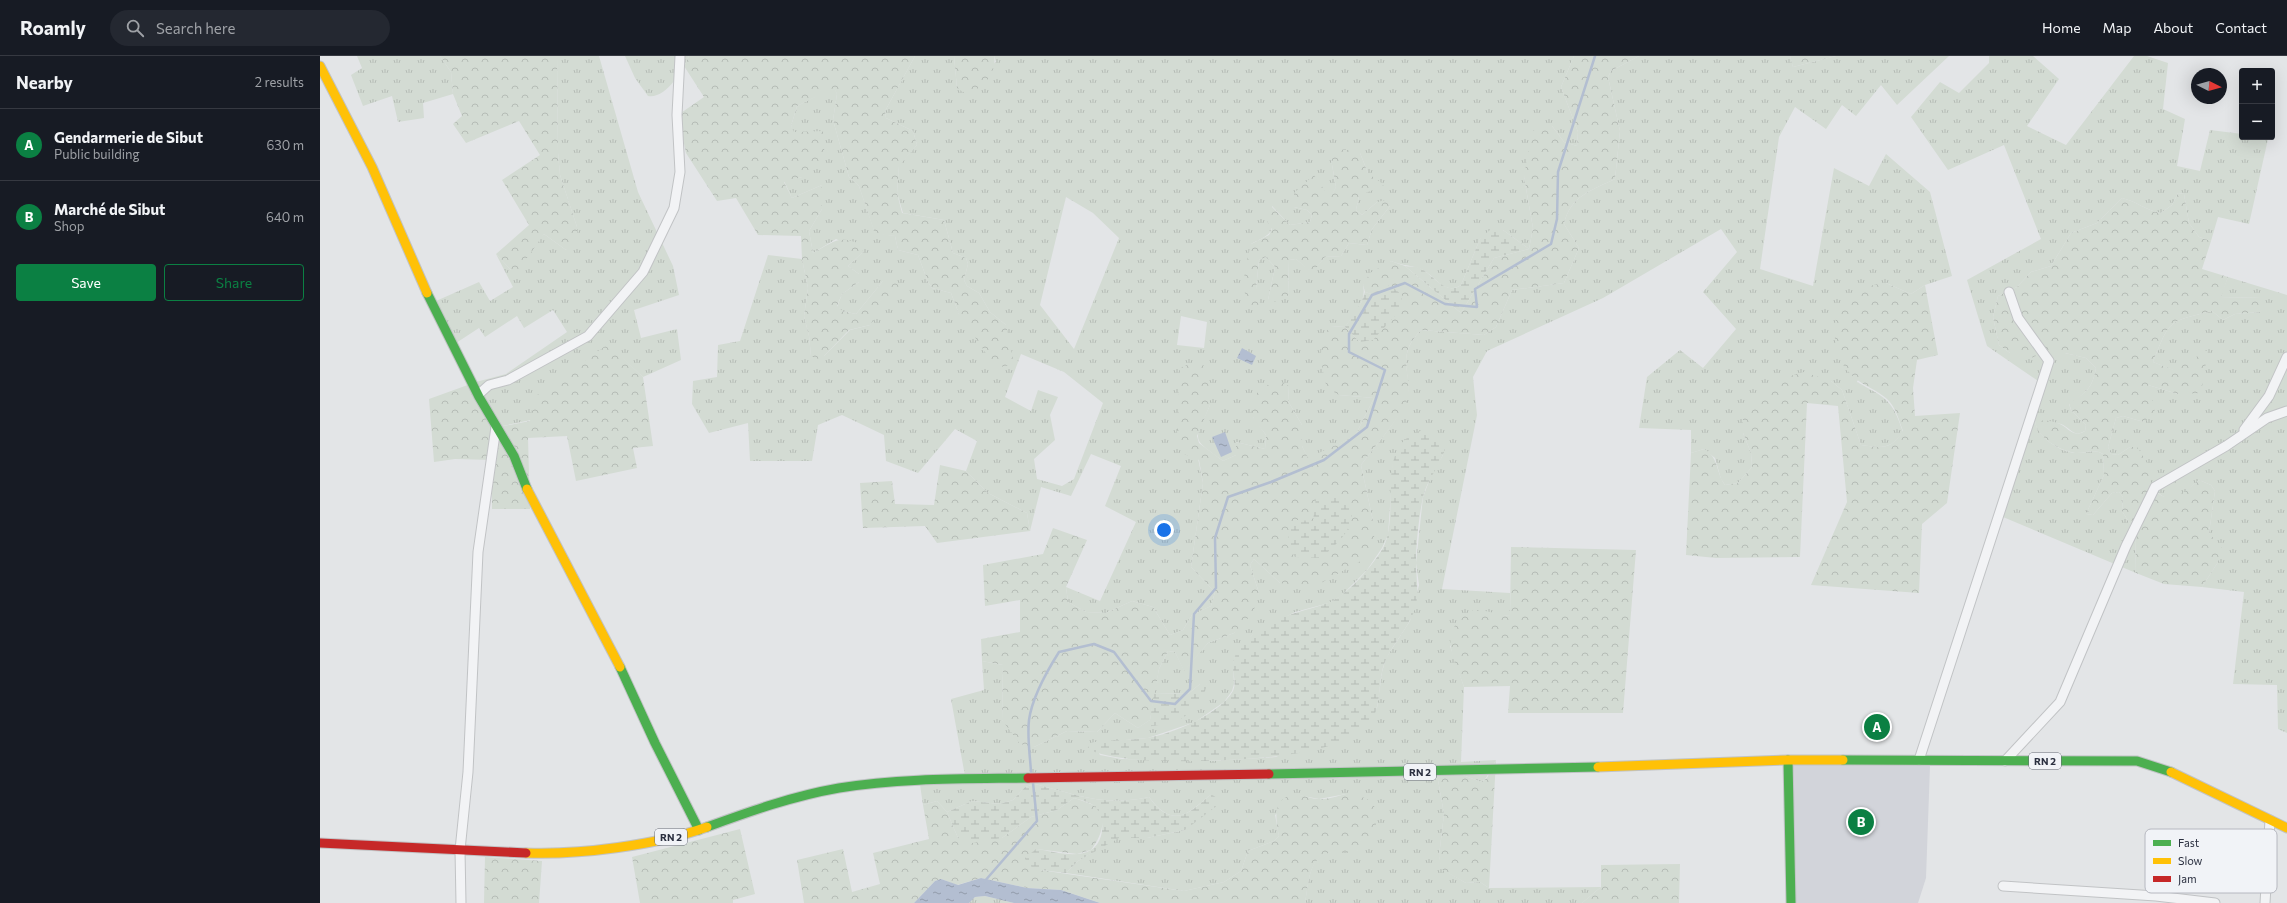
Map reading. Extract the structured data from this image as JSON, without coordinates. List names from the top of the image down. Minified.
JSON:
{"streets":{"main road":["RN 2"]},"legend":["Fast","Slow","Jam"],"north":"right","page":{"header":"Roamly","search":"Search here","nav":["Home","Map","About","Contact"],"heading":["Nearby","2 results"],"map_buttons":["+","−"],"list":[{"mark":"A","name":"Gendarmerie de Sibut","note":"Public building","value":"630 m"},{"mark":"B","name":"Marché de Sibut","note":"Shop","value":"640 m"}],"buttons":["Save","Share"],"pins":["A","B"]}}
